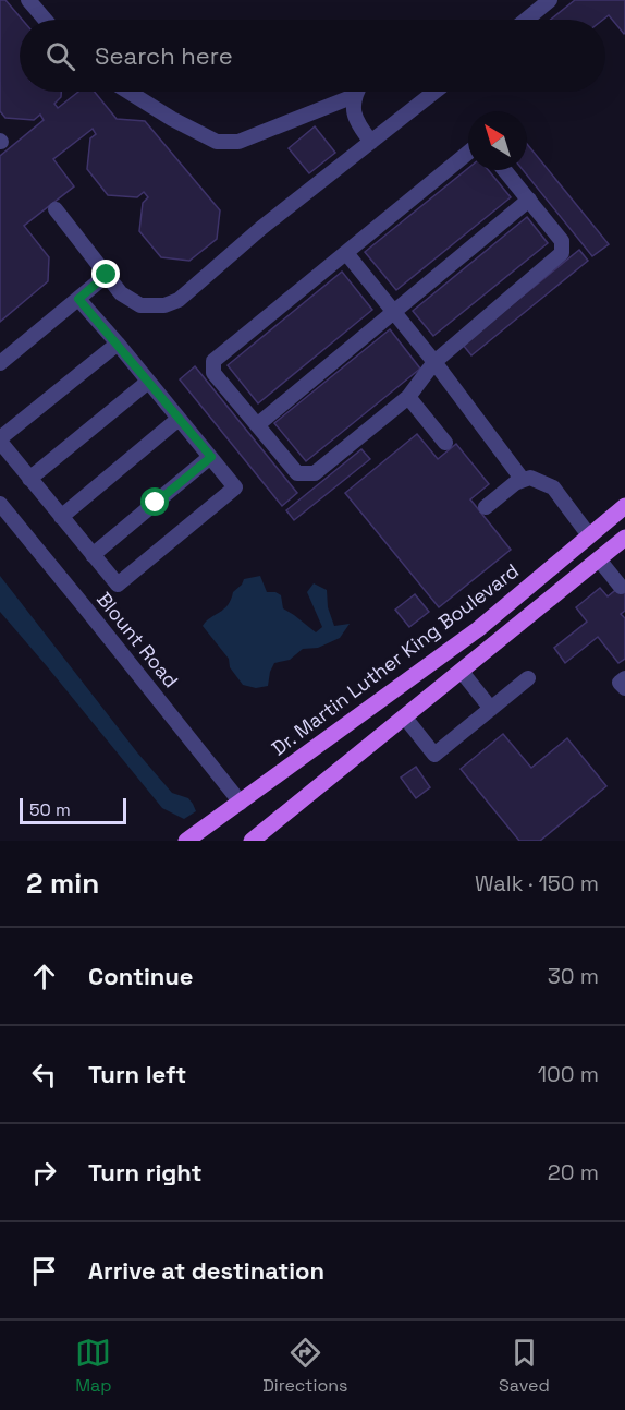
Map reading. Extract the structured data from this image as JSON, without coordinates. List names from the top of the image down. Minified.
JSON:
{"streets":{"main road":["Dr. Martin Luther King Boulevard"],"street":["Blount Road"]},"crossings":[["Blount Road","Dr. Martin Luther King Boulevard"]],"scale_bar":"50 m","north":"top left","page":{"search":"Search here","scale":"50 m","heading":["2 min","Walk · 150 m"],"list":[["Continue","30 m"],["Turn left","100 m"],["Turn right","20 m"],"Arrive at destination"],"nav":["Map","Directions","Saved"]}}
